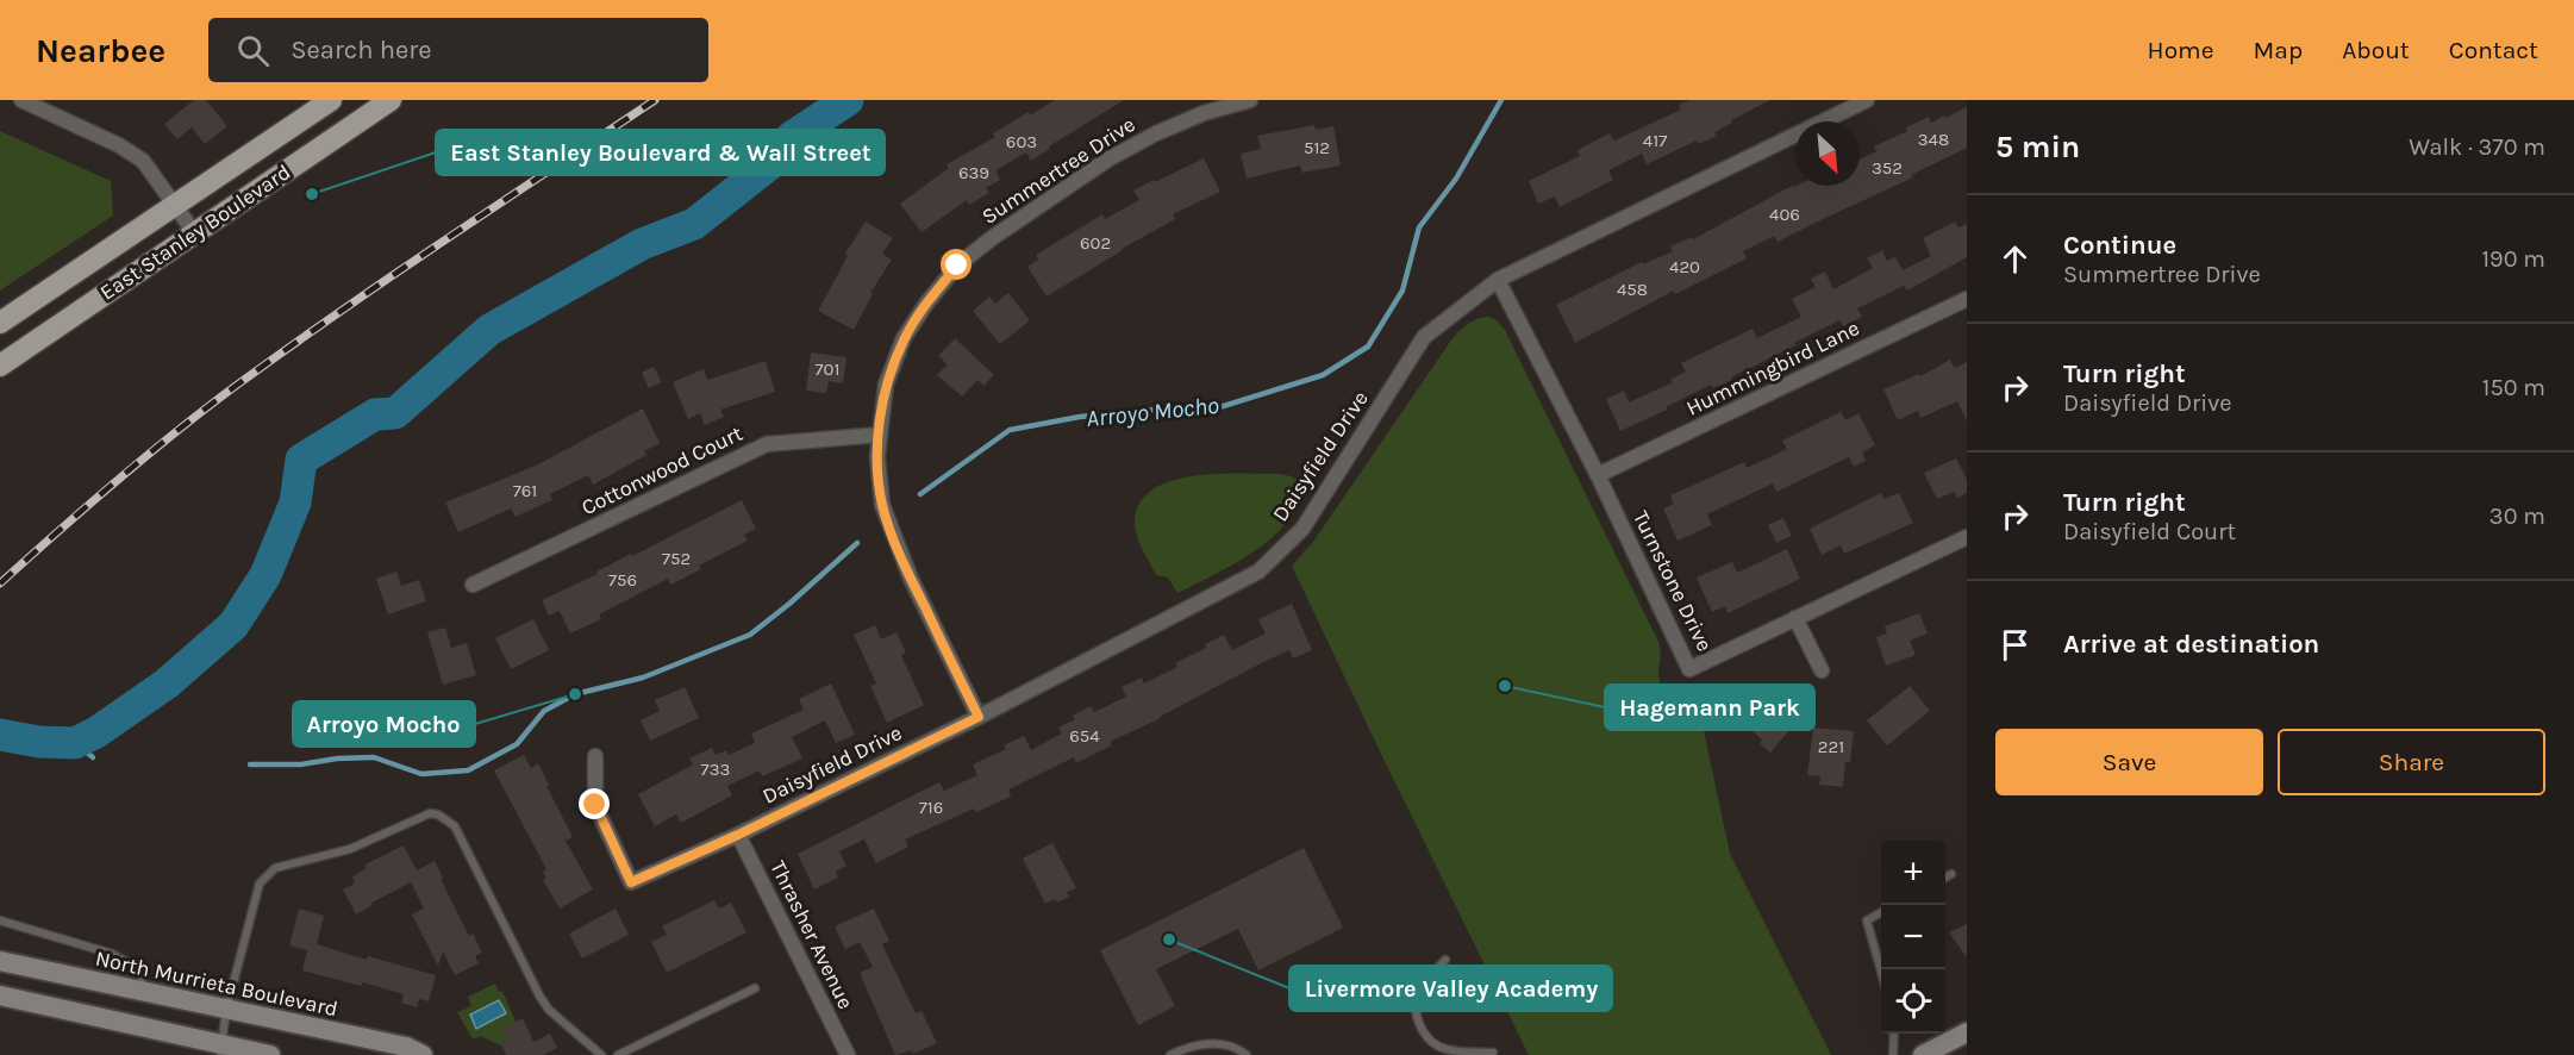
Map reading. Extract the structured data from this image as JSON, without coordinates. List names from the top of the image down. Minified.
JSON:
{"streets":{"main road":["East Stanley Boulevard","North Murrieta Boulevard"],"street":["Summertree Drive","Hummingbird Lane","Daisyfield Drive","Cottonwood Court","Turnstone Drive","Thrasher Avenue"]},"crossings":[["Summertree Drive","Daisyfield Drive"],["Summertree Drive","Cottonwood Court"],["Hummingbird Lane","Turnstone Drive"],["Daisyfield Drive","Turnstone Drive"],["Daisyfield Drive","Thrasher Avenue"]],"water":["Arroyo Mocho"],"places":["East Stanley Boulevard & Wall Street","Hagemann Park","Arroyo Mocho","Livermore Valley Academy"],"house_numbers":["348","417","603","512","352","639","406","602","420","458","701","761","752","756","654","221","733","716"],"north":"bottom right","page":{"header":"Nearbee","search":"Search here","nav":["Home","Map","About","Contact"],"heading":["5 min","Walk · 370 m"],"list":[["Continue","Summertree Drive","190 m"],["Turn right","Daisyfield Drive","150 m"],["Turn right","Daisyfield Court","30 m"],"Arrive at destination"],"buttons":["Save","Share"],"map_buttons":["+","−"]}}
